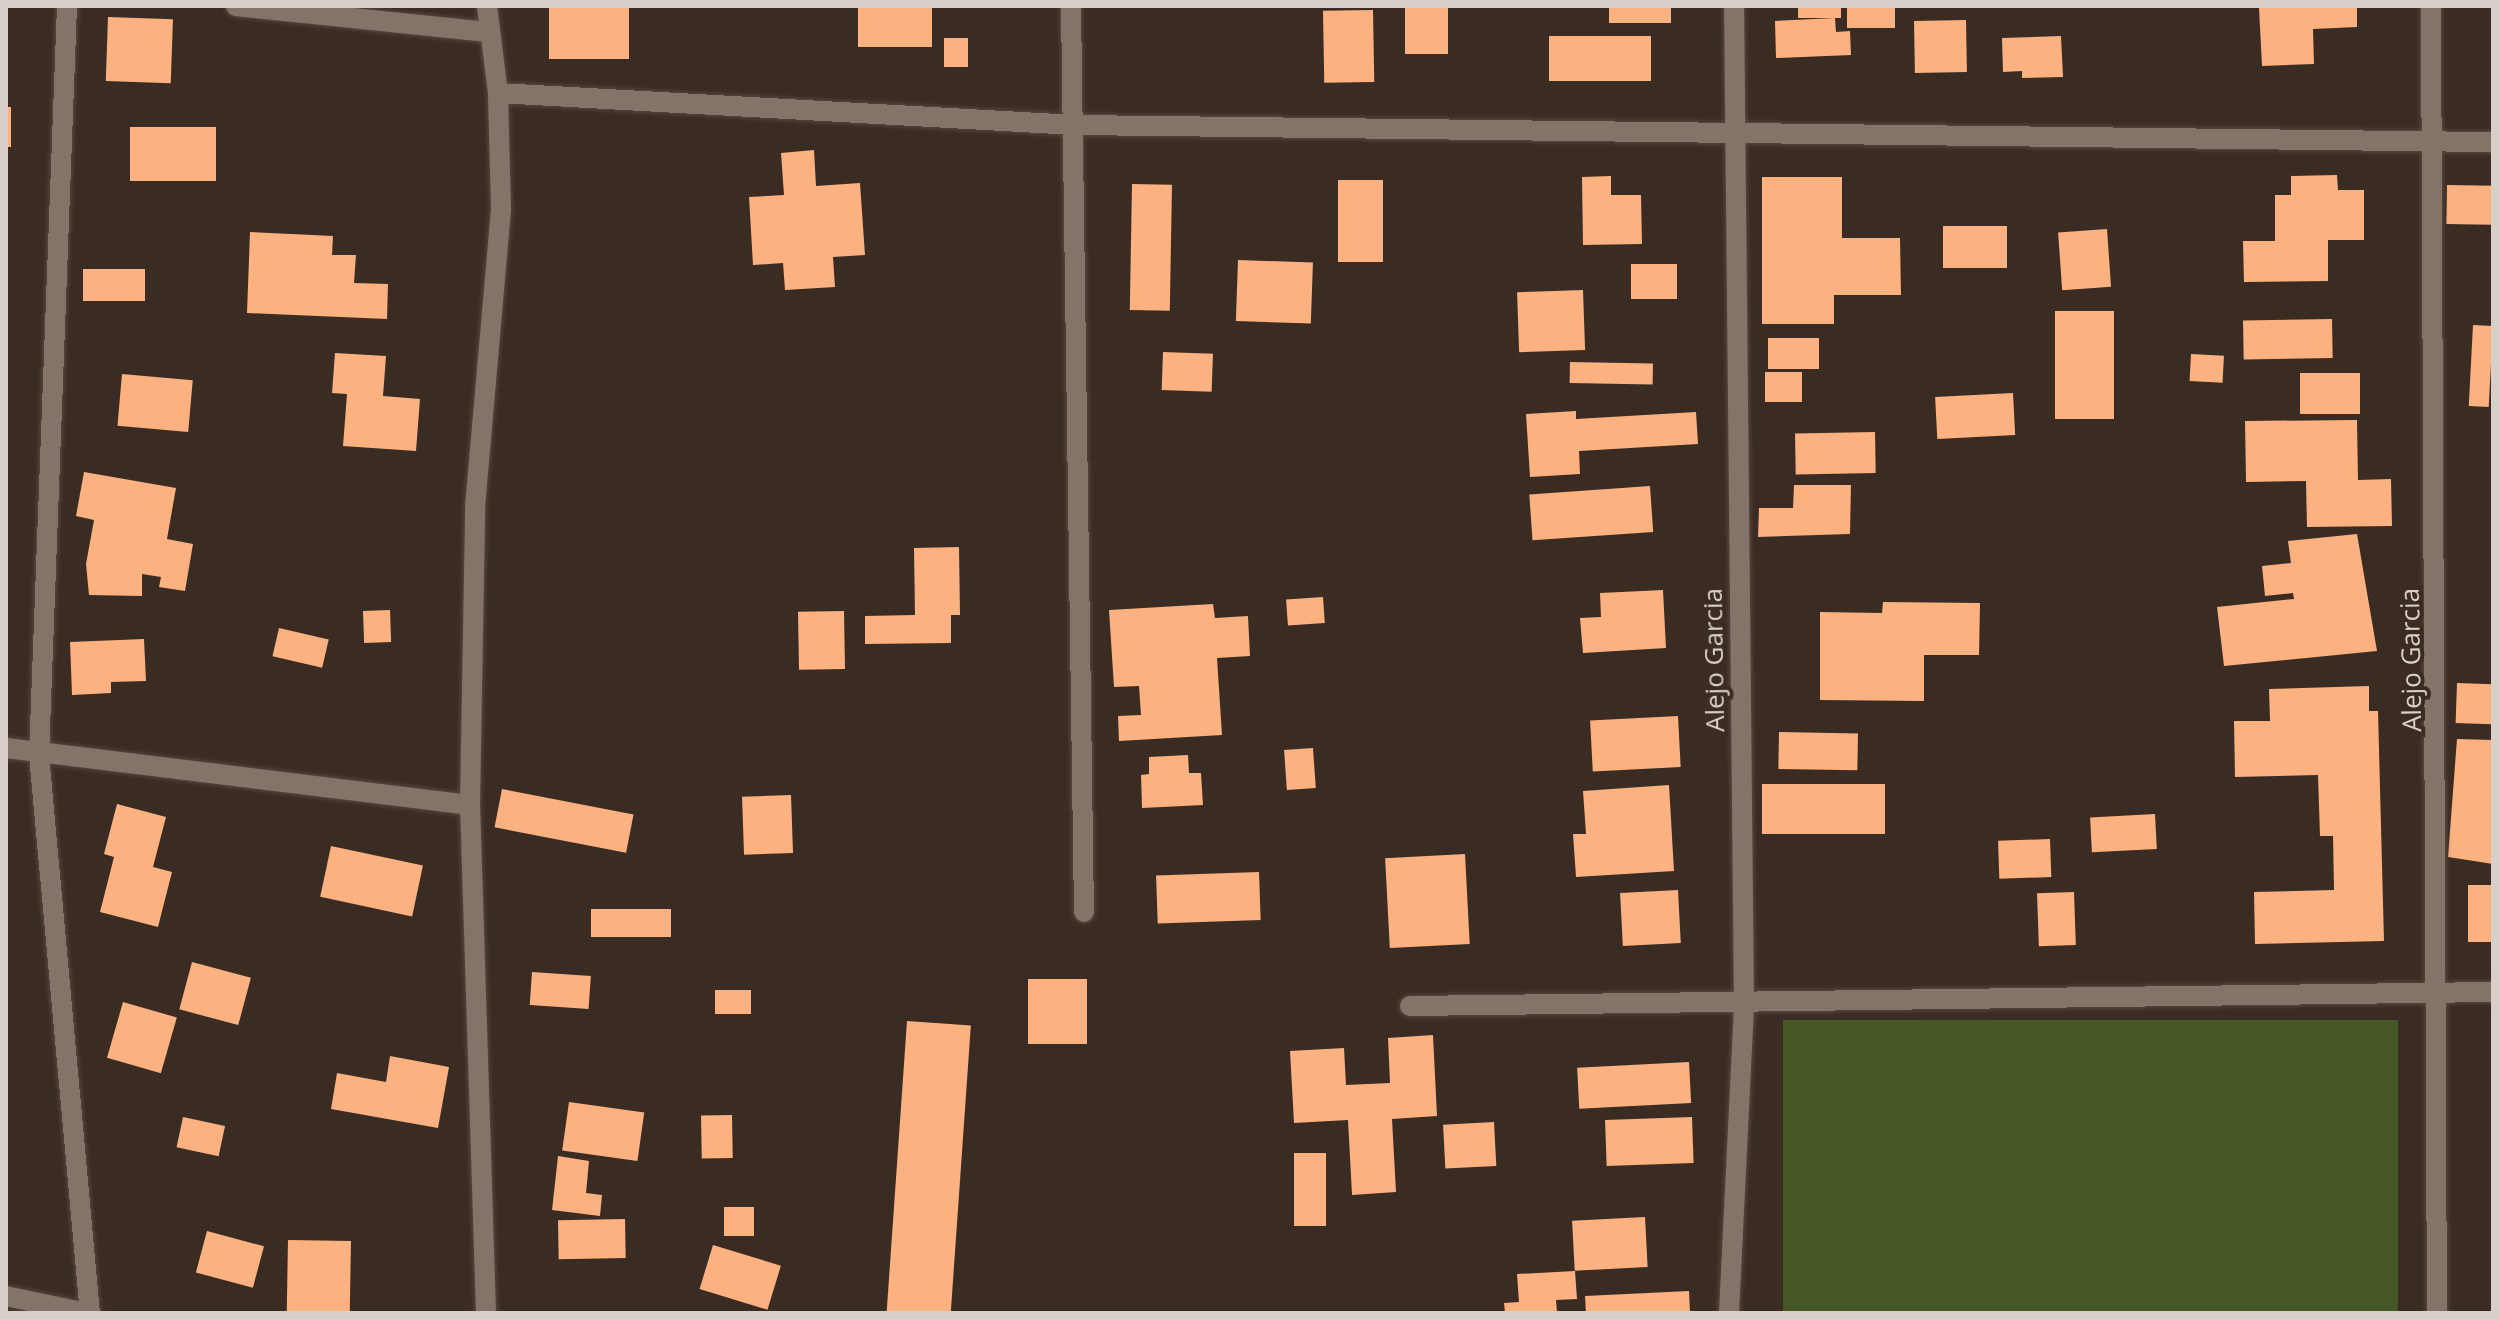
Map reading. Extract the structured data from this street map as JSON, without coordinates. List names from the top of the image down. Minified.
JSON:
{"streets":{"street":["Alejo Garcia"]}}
